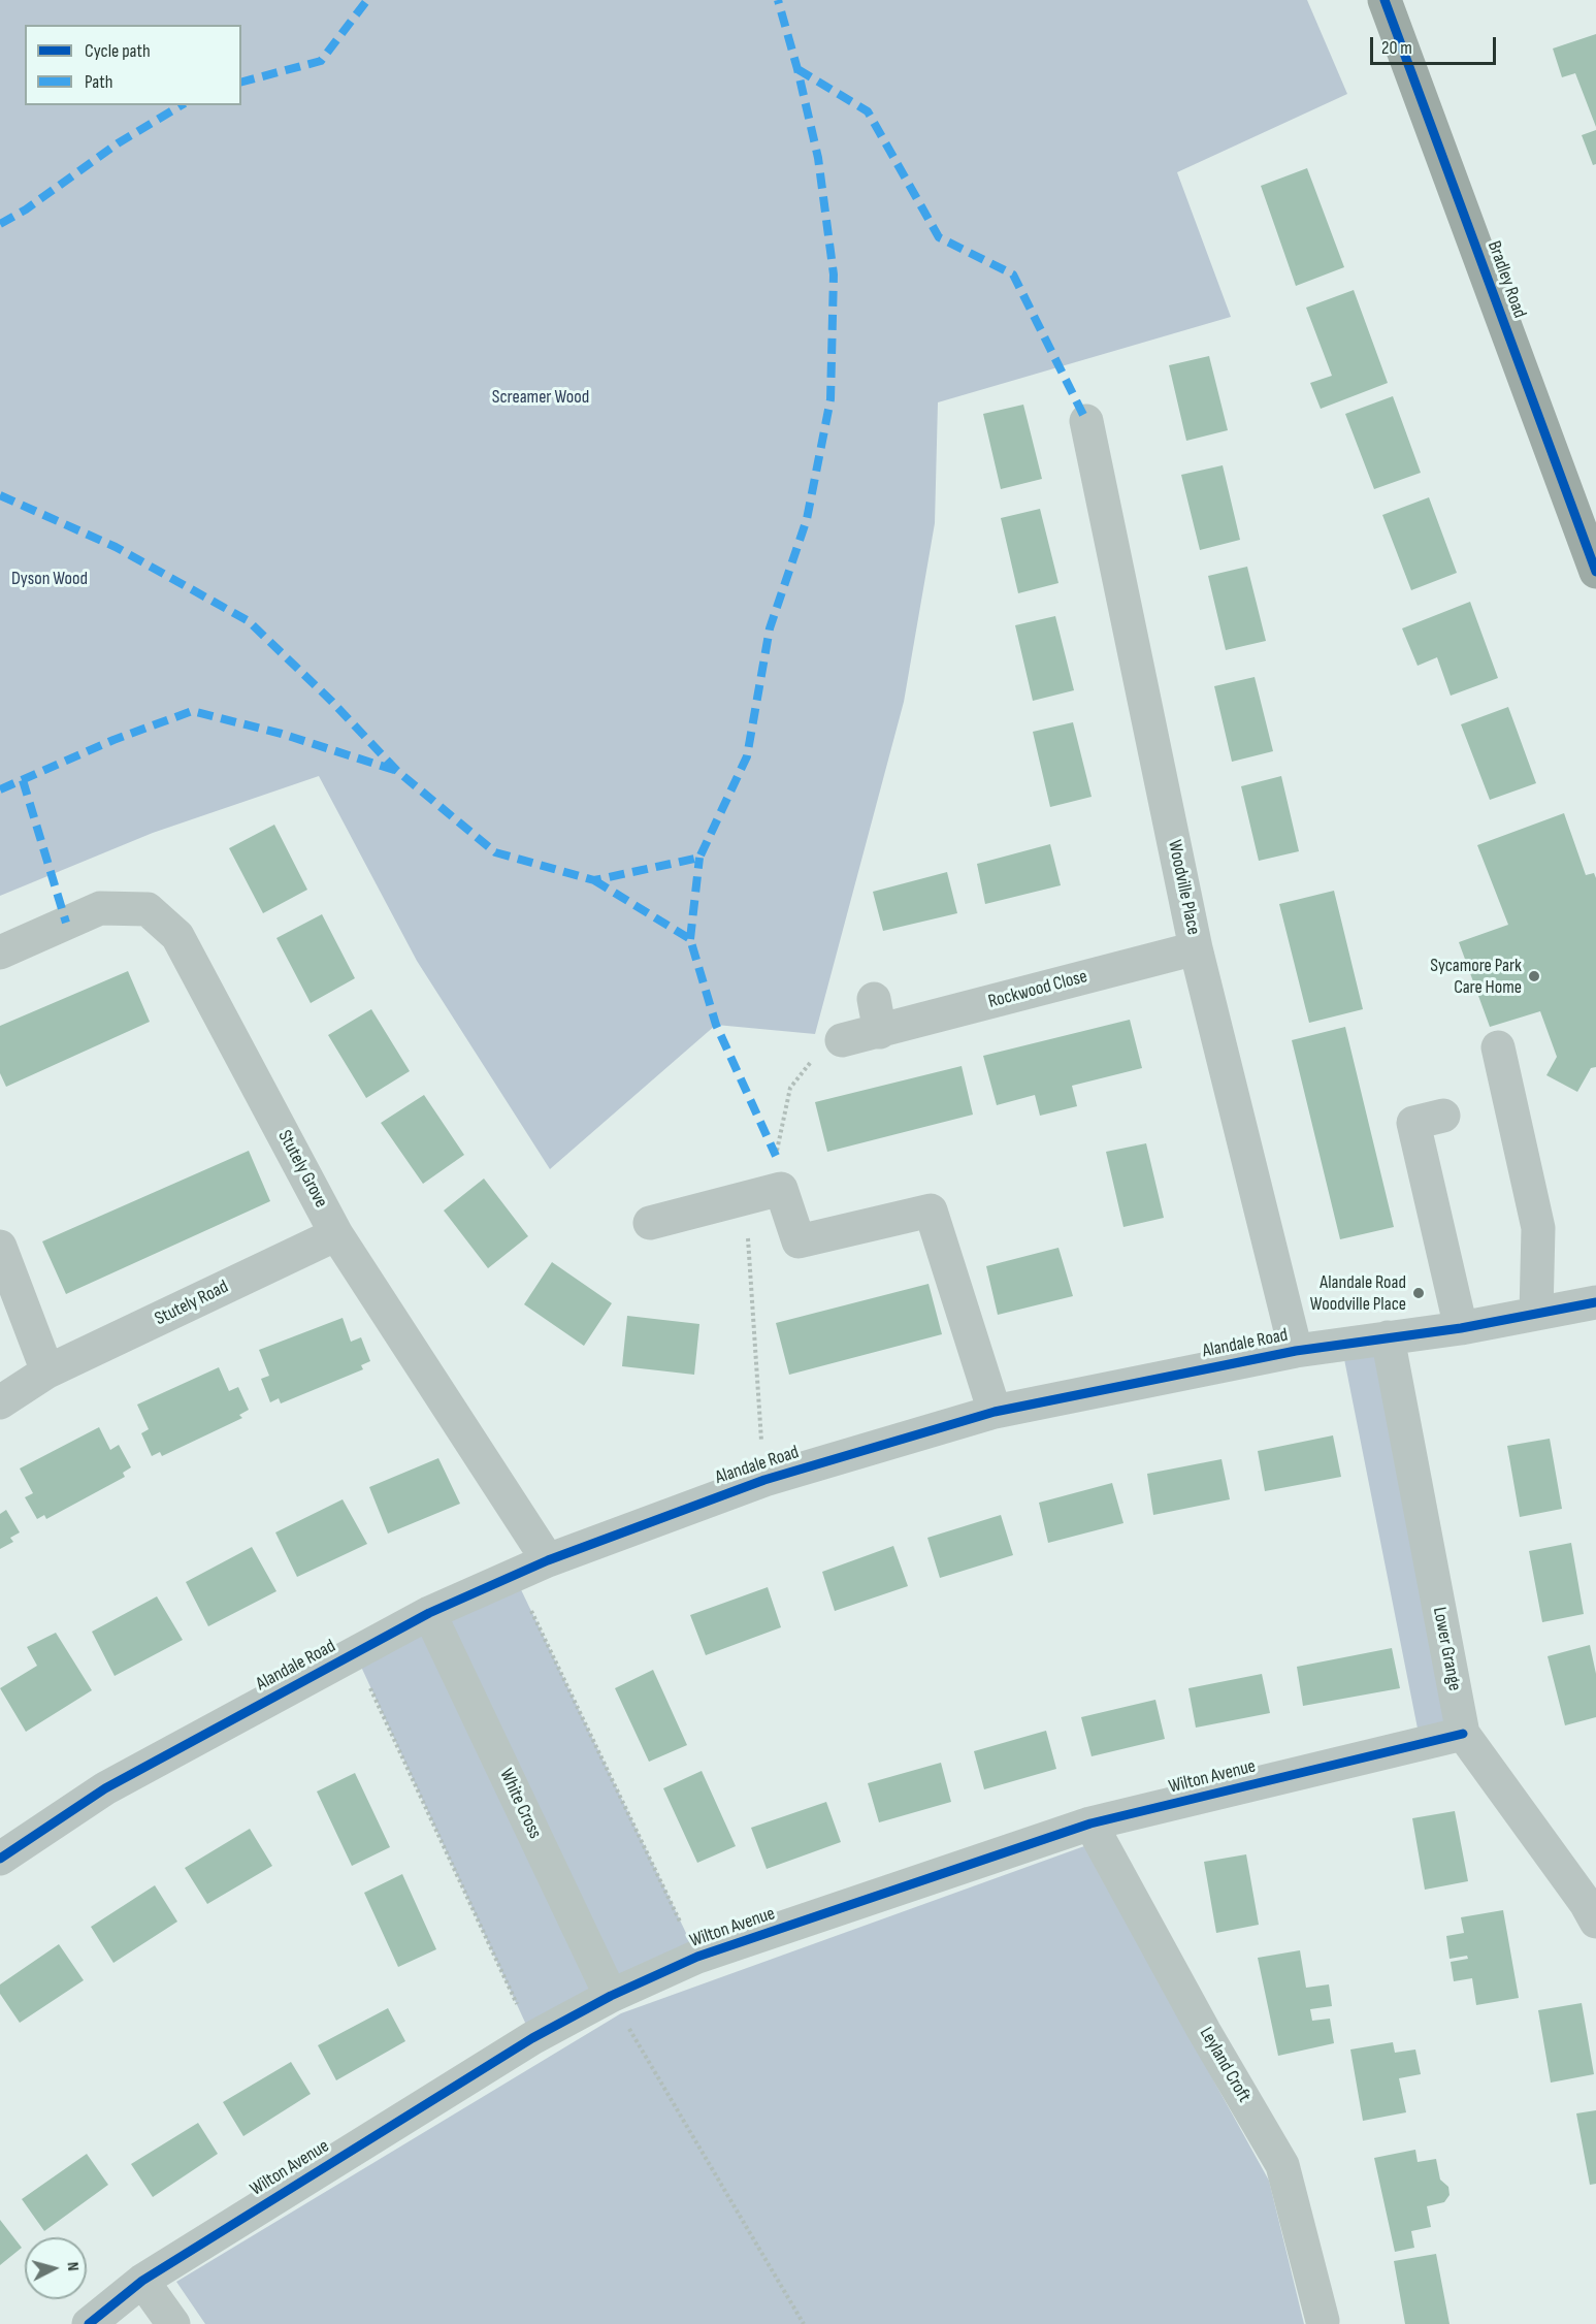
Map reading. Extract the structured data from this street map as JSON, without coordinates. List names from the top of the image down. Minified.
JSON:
{"streets":{"main road":["Bradley Road"],"street":["Woodville Place","Rockwood Close","Stutely Grove","Stutely Road","Alandale Road","Lower Grange","Wilton Avenue","White Cross","Leyland Croft"]},"crossings":[["Woodville Place","Rockwood Close"],["Woodville Place","Alandale Road"],["Stutely Grove","Stutely Road"],["Stutely Grove","Alandale Road"],["Alandale Road","Lower Grange"],["Alandale Road","White Cross"],["Lower Grange","Wilton Avenue"],["Wilton Avenue","White Cross"],["Wilton Avenue","Leyland Croft"]],"parks":["Screamer Wood","Dyson Wood"],"places":["Sycamore Park Care Home","Alandale Road Woodville Place"],"legend":["Cycle path","Path"],"scale_bar":"20 m","north":"right"}
